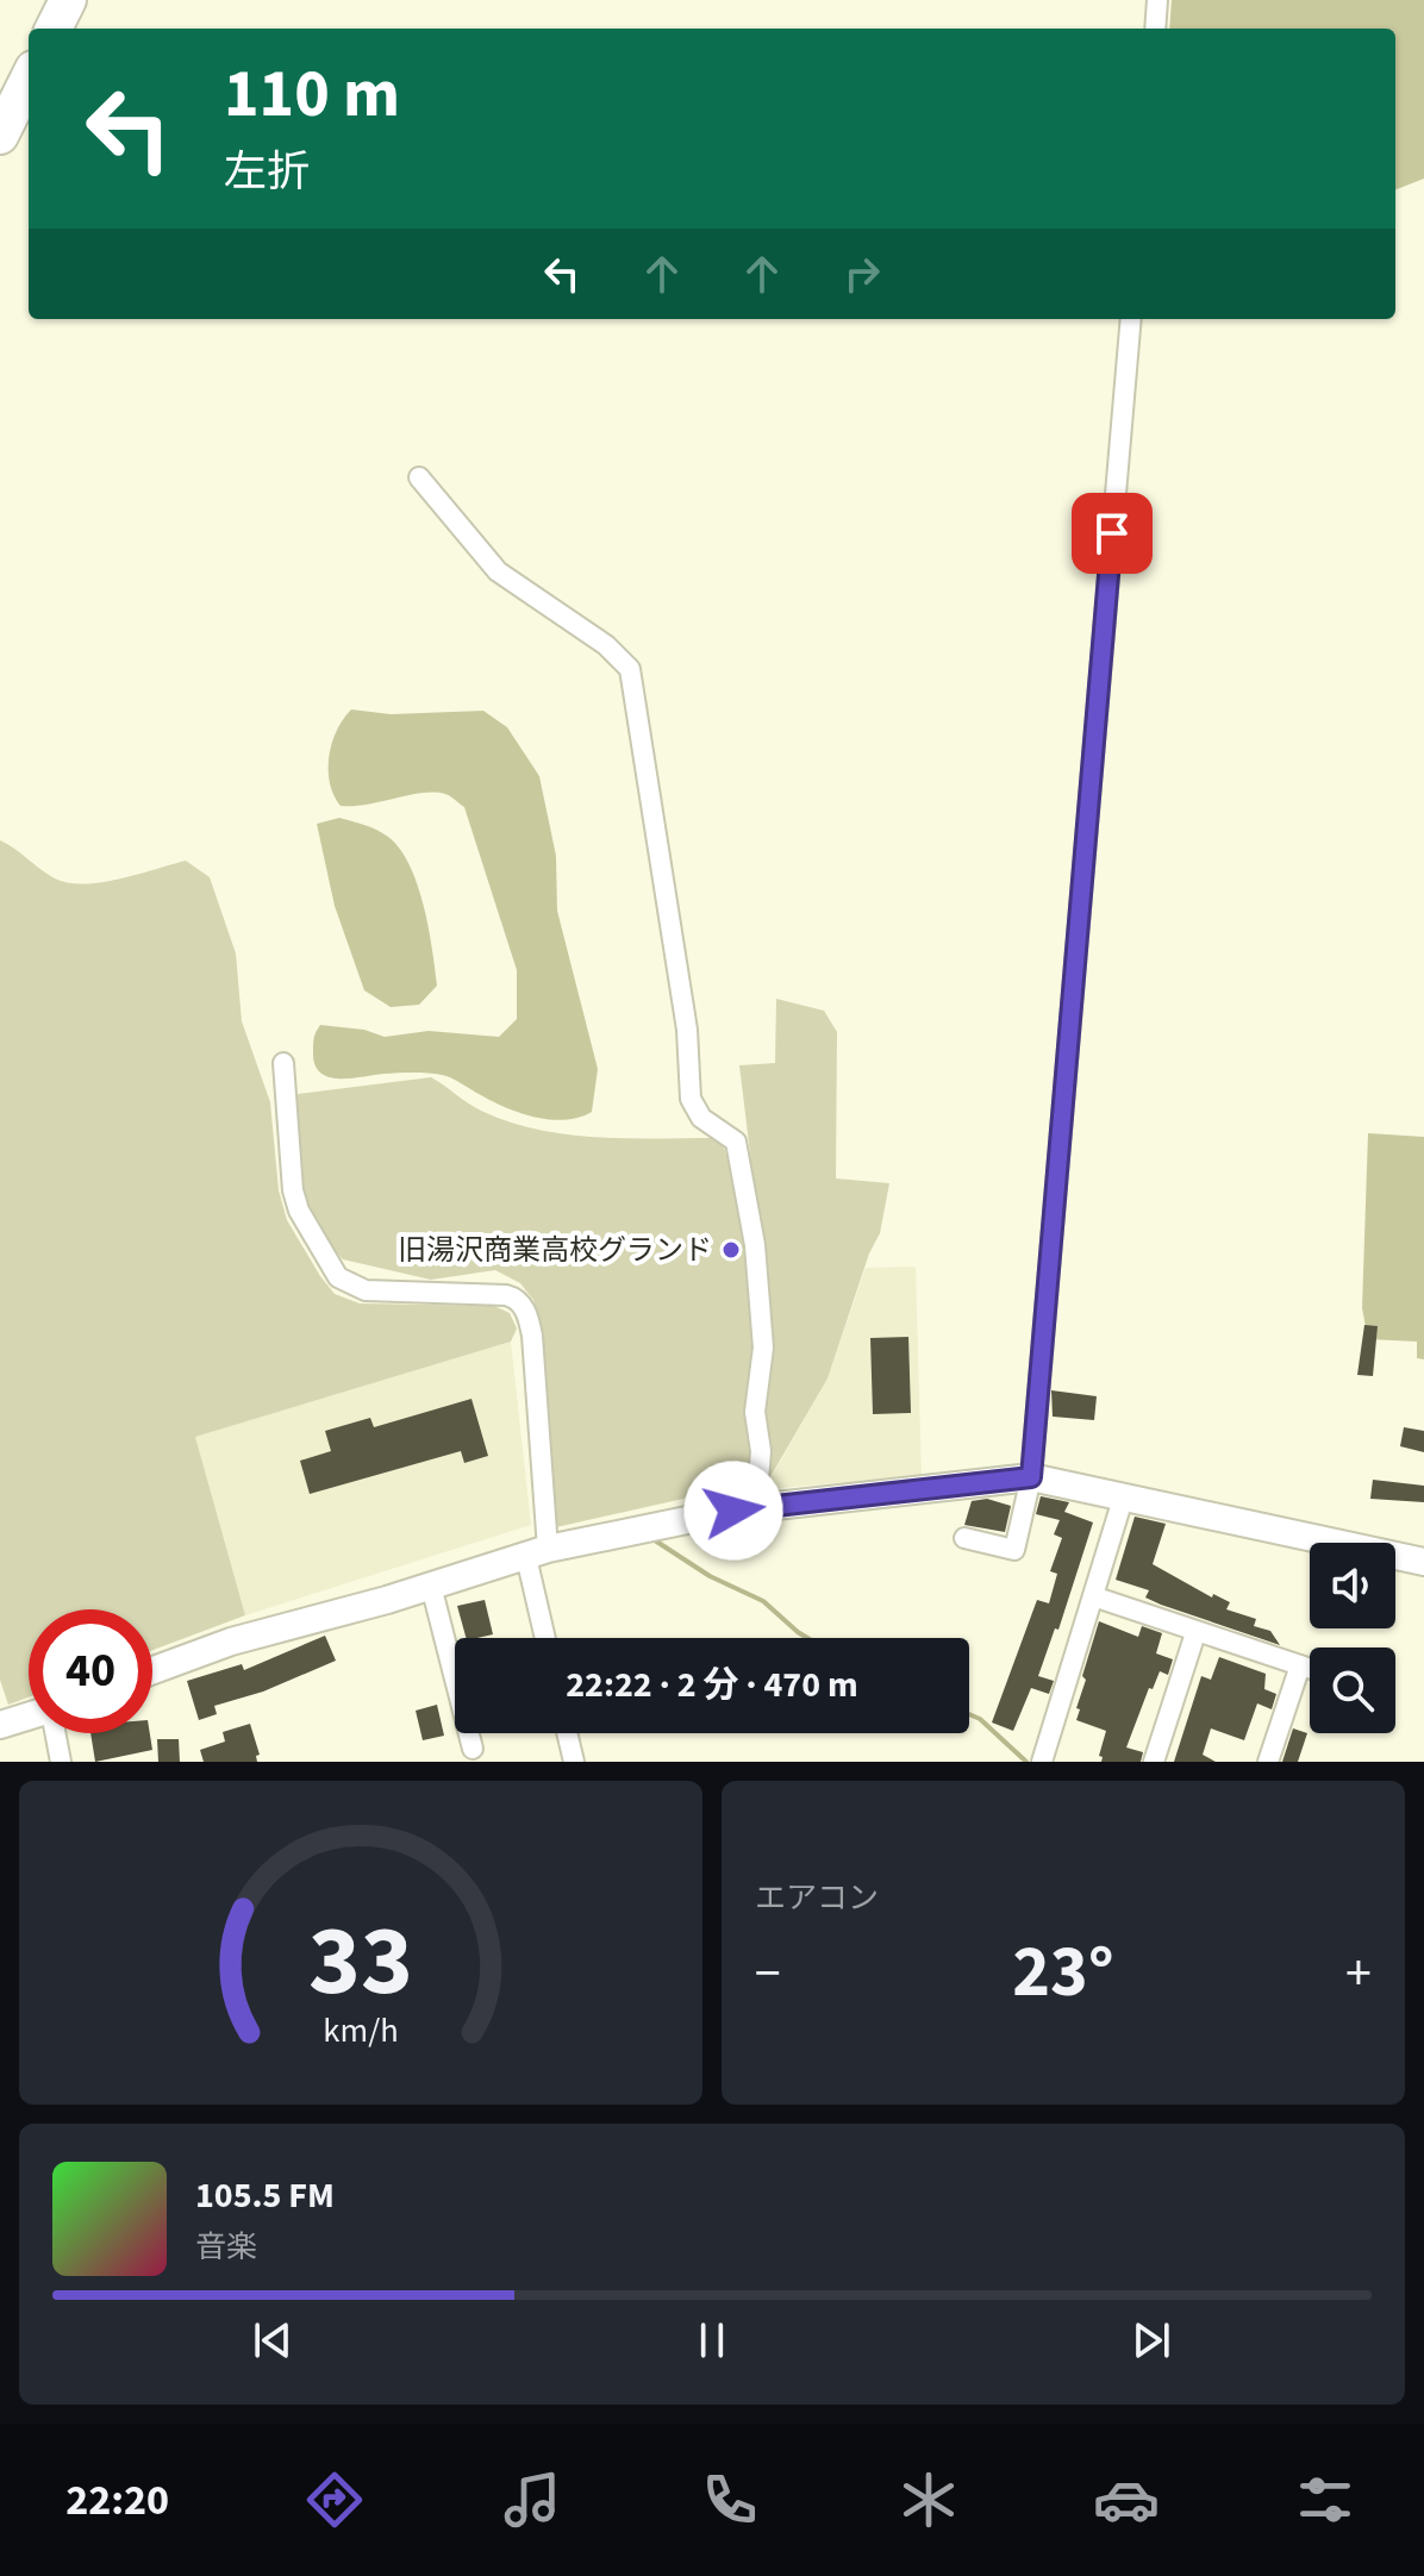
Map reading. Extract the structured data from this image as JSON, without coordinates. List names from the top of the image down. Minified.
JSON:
{"places":["旧湯沢商業高校グランド"],"page":{"turn":["110 m","左折"],"limit":"40","trip":"22:22 · 2 分 · 470 m","tile":"エアコン","heat":["−","23°","+"],"song":["105.5 FM","音楽"],"tabs":"22:20","gauge":["33","km/h"]}}
